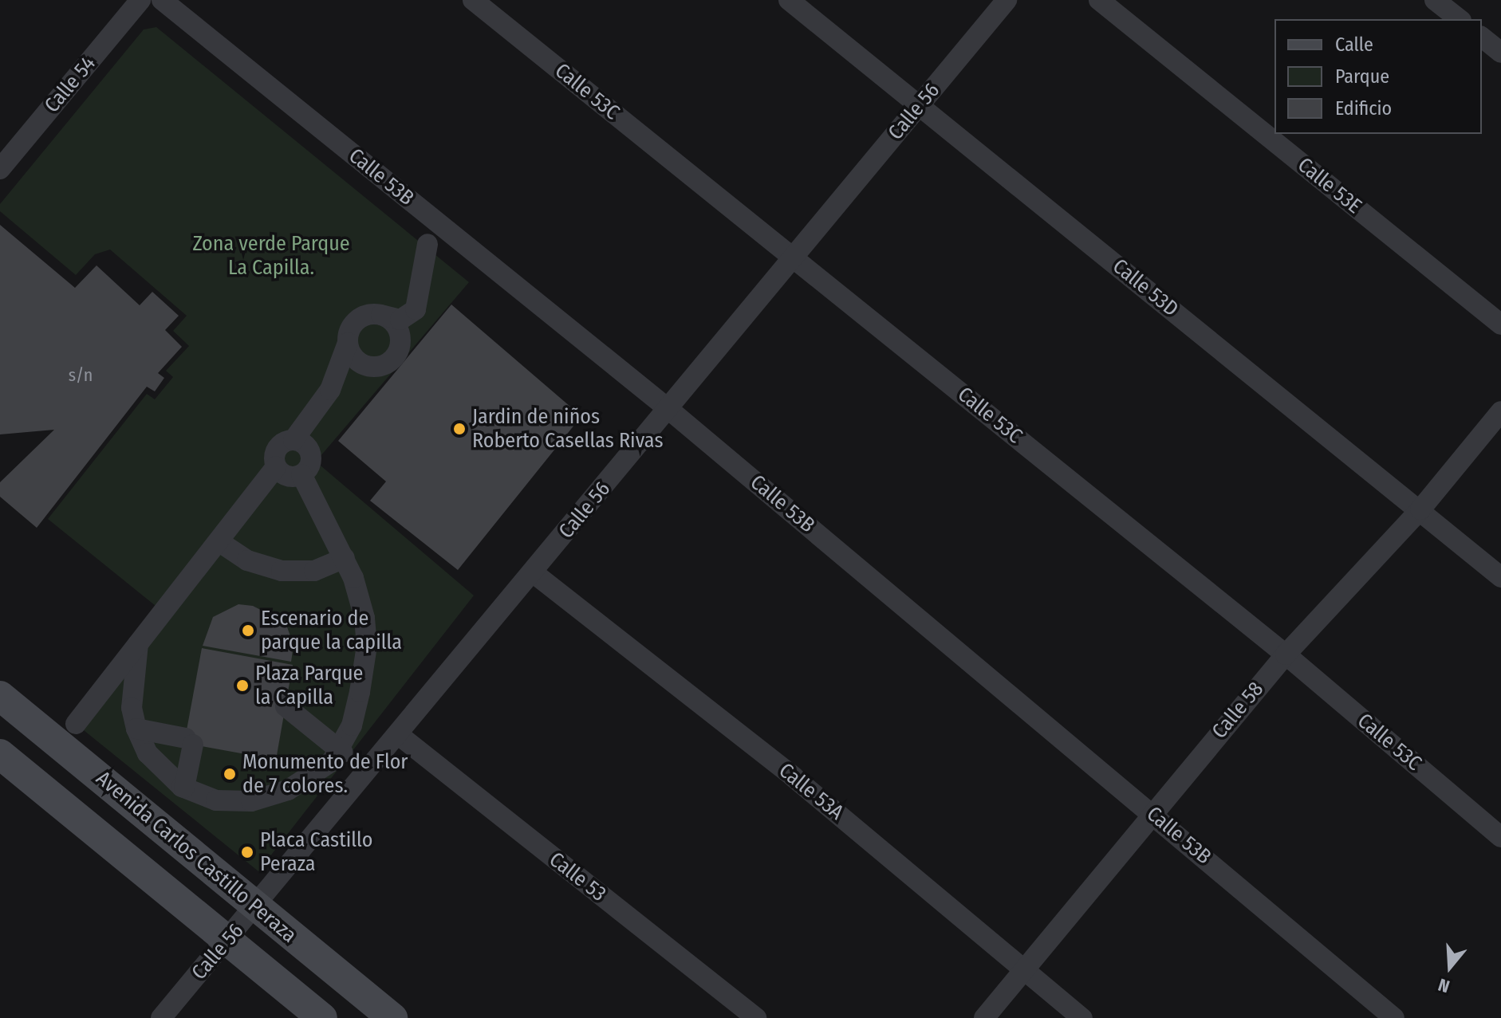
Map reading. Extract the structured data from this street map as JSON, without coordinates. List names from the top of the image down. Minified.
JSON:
{"streets":{"main road":["Avenida Carlos Castillo Peraza"],"street":["Calle 54","Calle 53C","Calle 56","Calle 53B","Calle 53E","Calle 53D","Calle 58","Calle 53A","Calle 53"]},"crossings":[["Calle 53C","Calle 56"],["Calle 53C","Calle 58"],["Calle 56","Calle 53B"],["Calle 56","Calle 53D"],["Calle 56","Calle 53A"],["Calle 56","Avenida Carlos Castillo Peraza"],["Calle 56","Calle 53"],["Calle 53B","Calle 58"],["Calle 53D","Calle 58"],["Calle 58","Calle 53A"]],"parks":["Zona verde Parque La Capilla."],"places":["Jardin de niños Roberto Casellas Rivas","Escenario de parque la capilla","Plaza Parque la Capilla","Monumento de Flor de 7 colores.","Placa Castillo Peraza"],"house_numbers":["s/n"],"legend":["Calle","Parque","Edificio"],"north":"bottom"}
